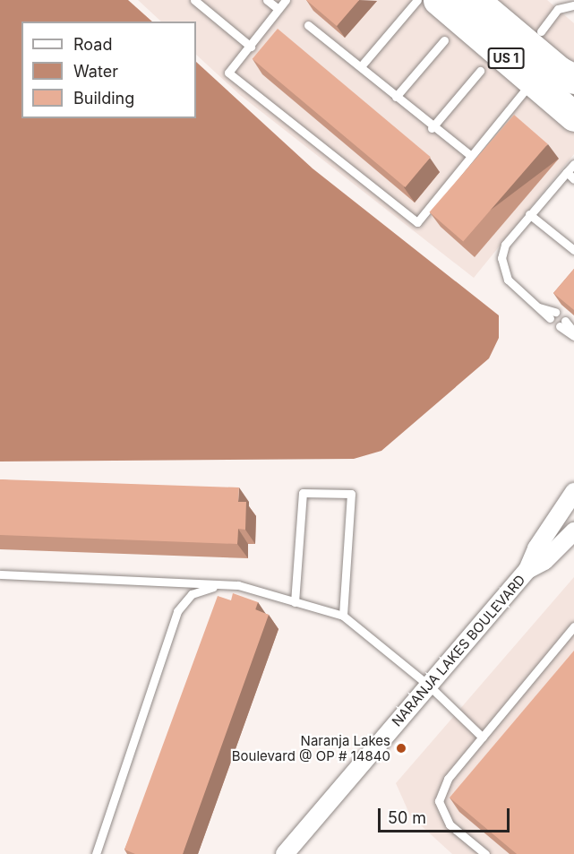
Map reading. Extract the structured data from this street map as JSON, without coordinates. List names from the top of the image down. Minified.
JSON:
{"streets":{"highway":["US 1"],"street":["NARANJA LAKES BOULEVARD"]},"places":["Naranja Lakes Boulevard @ OP # 14840"],"legend":["Road","Water","Building"],"scale_bar":"50 m"}
